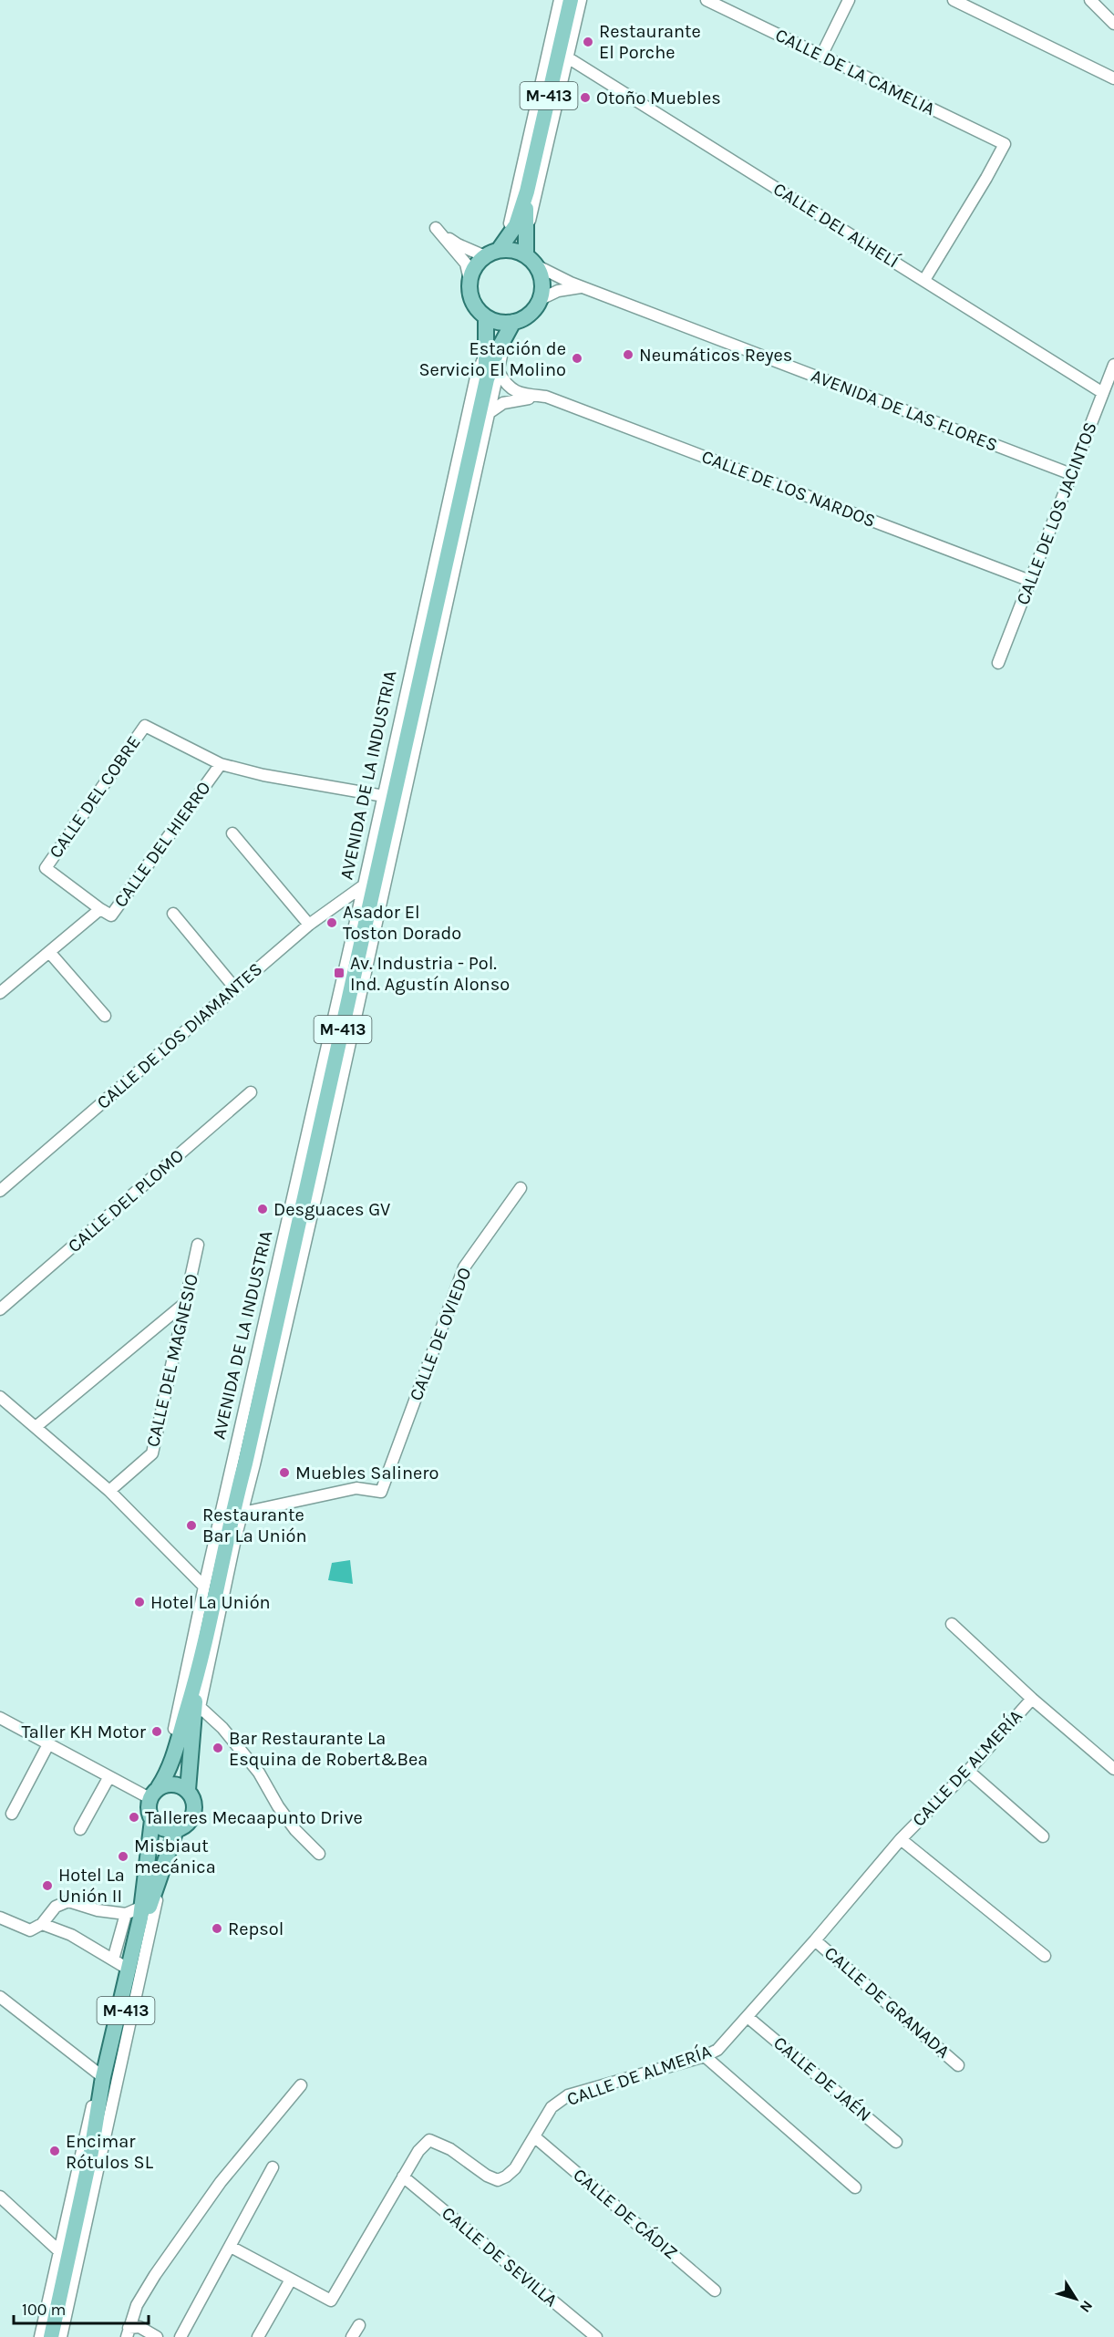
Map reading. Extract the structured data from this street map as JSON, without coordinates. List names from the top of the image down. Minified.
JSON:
{"streets":{"main road":["M-413","AVENIDA DE LA INDUSTRIA"],"street":["CALLE DE LA CAMELIA","CALLE DEL ALHELÍ","AVENIDA DE LAS FLORES","CALLE DE LOS NARDOS","CALLE DE LOS JACINTOS","CALLE DEL COBRE","CALLE DEL HIERRO","CALLE DE LOS DIAMANTES","CALLE DEL PLOMO","CALLE DE OVIEDO","CALLE DEL MAGNESIO","CALLE DE ALMERÍA","CALLE DE GRANADA","CALLE DE JAÉN","CALLE DE CÁDIZ","CALLE DE SEVILLA"]},"crossings":[["CALLE DE LA CAMELIA","CALLE DEL ALHELÍ"],["M-413","AVENIDA DE LAS FLORES"],["M-413","AVENIDA DE LA INDUSTRIA"],["CALLE DEL ALHELÍ","CALLE DE LOS JACINTOS"],["AVENIDA DE LAS FLORES","CALLE DE LOS JACINTOS"],["AVENIDA DE LAS FLORES","AVENIDA DE LA INDUSTRIA"],["CALLE DE LOS NARDOS","CALLE DE LOS JACINTOS"],["CALLE DE LOS NARDOS","AVENIDA DE LA INDUSTRIA"],["AVENIDA DE LA INDUSTRIA","CALLE DE LOS DIAMANTES"],["AVENIDA DE LA INDUSTRIA","CALLE DE OVIEDO"],["CALLE DEL COBRE","CALLE DEL HIERRO"],["CALLE DE ALMERÍA","CALLE DE GRANADA"],["CALLE DE ALMERÍA","CALLE DE JAÉN"],["CALLE DE ALMERÍA","CALLE DE CÁDIZ"],["CALLE DE ALMERÍA","CALLE DE SEVILLA"]],"places":{"other":["Restaurante El Porche","Otoño Muebles","Neumáticos Reyes","Estación de Servicio El Molino","Asador El Toston Dorado","Desguaces GV","Muebles Salinero","Restaurante Bar La Unión","Hotel La Unión","Taller KH Motor","Bar Restaurante La Esquina de Robert&Bea","Talleres Mecaapunto Drive","Misbiaut mecánica","Hotel La Unión II","Repsol","Encimar Rótulos SL"],"transit":["Av. Industria - Pol. Ind. Agustín Alonso"]},"scale_bar":"100 m","north":"bottom right"}
